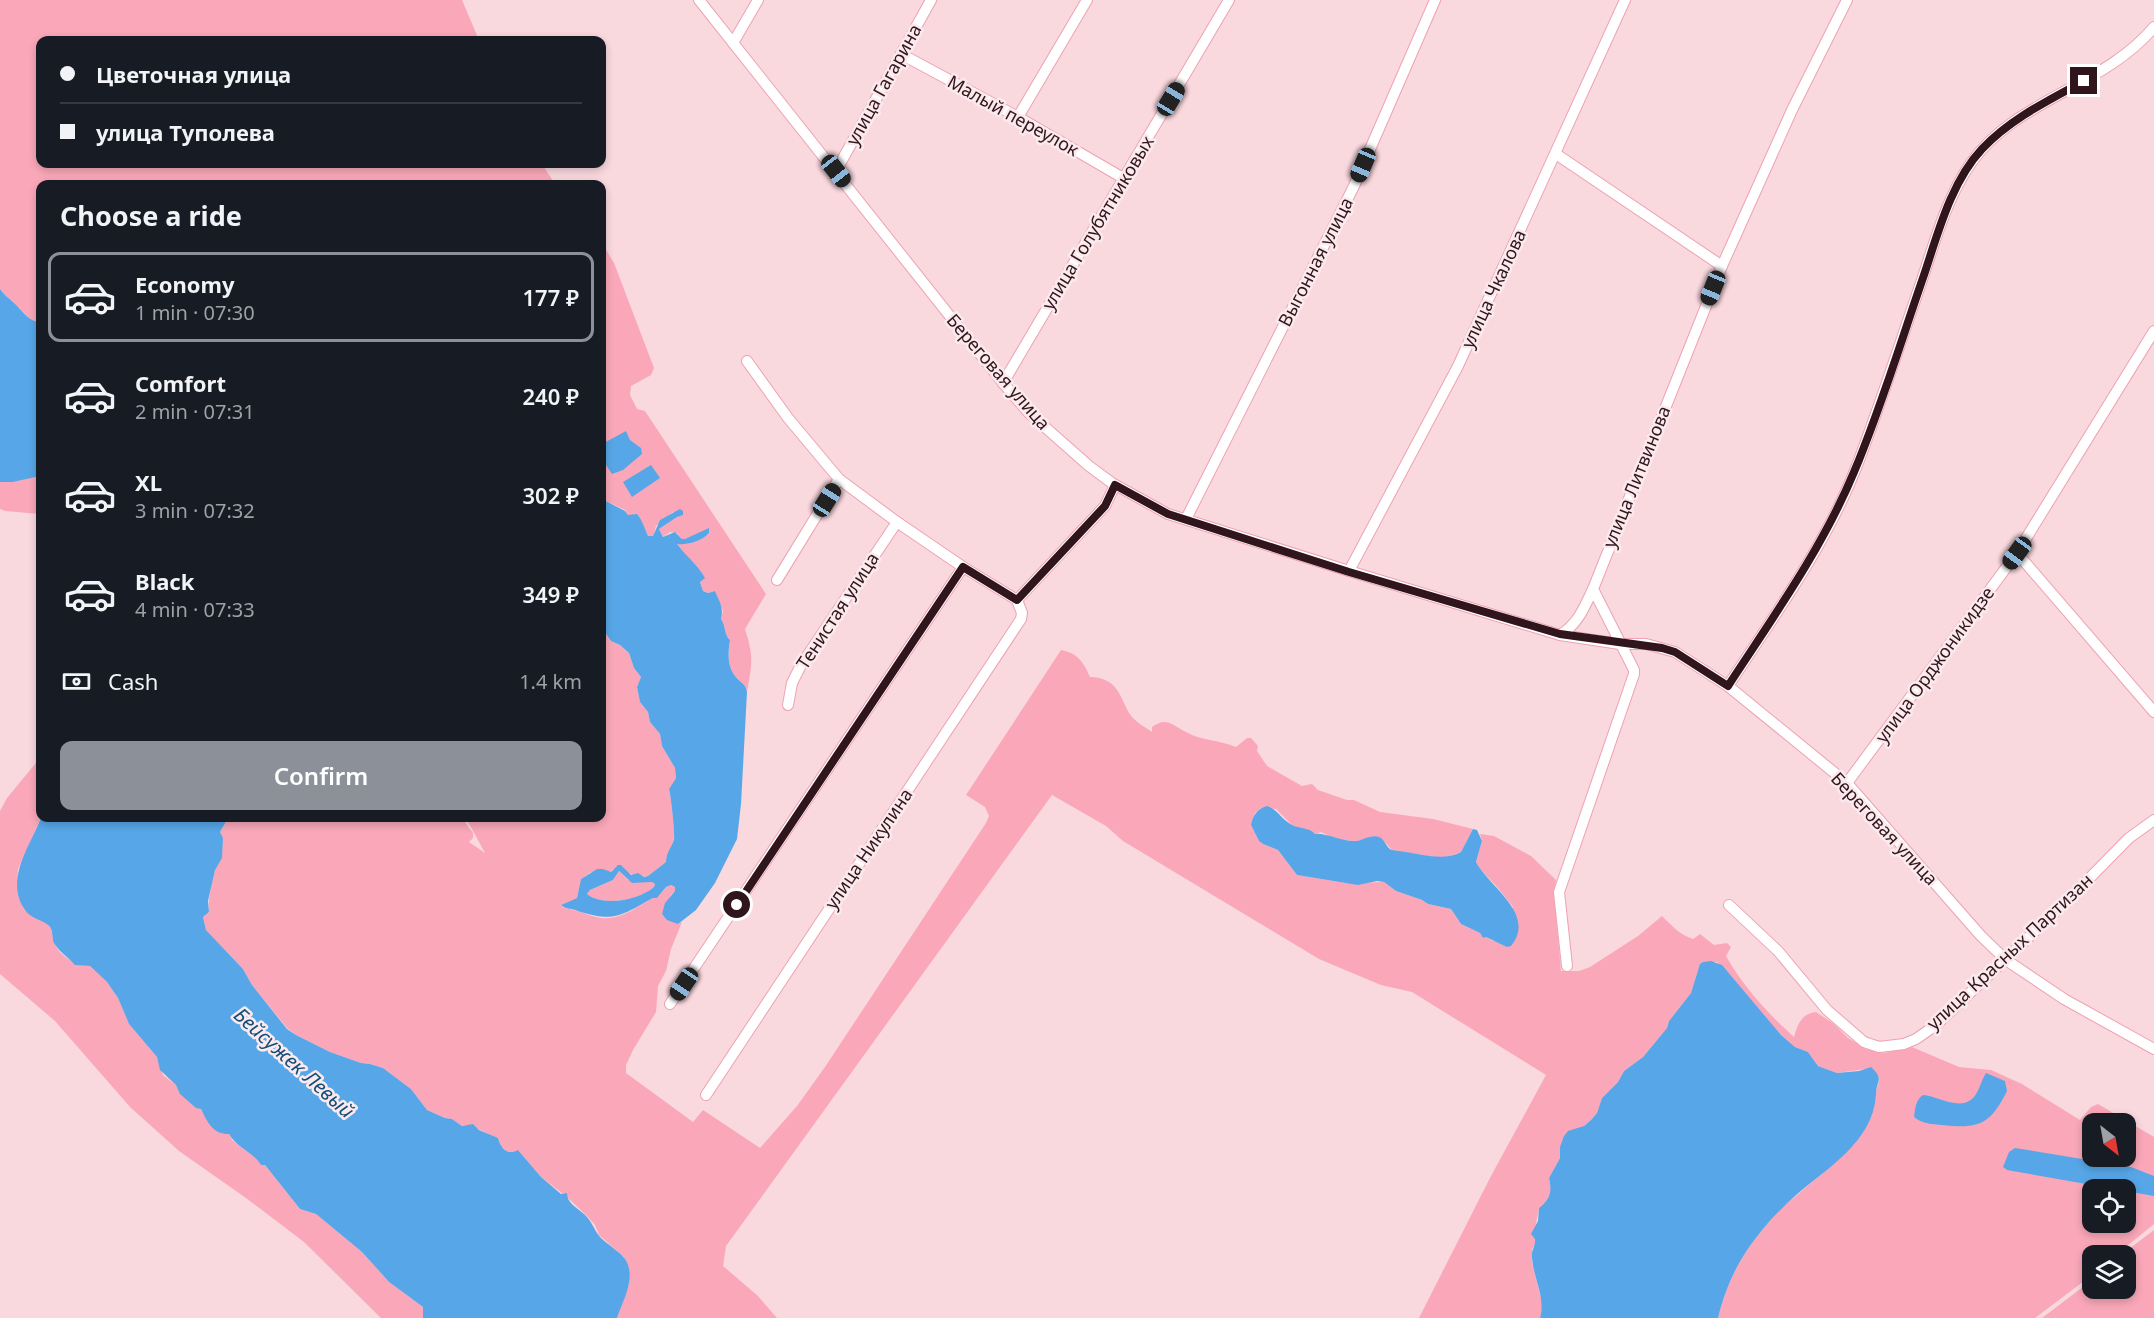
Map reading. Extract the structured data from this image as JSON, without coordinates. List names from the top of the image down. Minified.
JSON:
{"streets":{"street":["улица Гагарина","Малый переулок","улица Голубятниковых","Выгонная улица","улица Чкалова","Береговая улица","улица Литвинова","Тенистая улица","улица Орджоникидзе","улица Никулина","улица Красных Партизан"]},"crossings":[["улица Гагарина","Малый переулок"],["улица Гагарина","Береговая улица"],["Малый переулок","улица Голубятниковых"],["улица Голубятниковых","Береговая улица"],["Выгонная улица","Береговая улица"],["улица Чкалова","Береговая улица"],["Береговая улица","улица Литвинова"],["Береговая улица","улица Орджоникидзе"],["Береговая улица","улица Красных Партизан"]],"water":["Бейсужек Левый"],"north":"bottom right","page":{"banner":["Цветочная улица","улица Туполева"],"heading":"Choose a ride","list":[{"name":"Economy","note":"1 min · 07:30","value":"177 ₽"},{"name":"Comfort","note":"2 min · 07:31","value":"240 ₽"},{"name":"XL","note":"3 min · 07:32","value":"302 ₽"},{"name":"Black","note":"4 min · 07:33","value":"349 ₽"}],"pay":["Cash","1.4 km"],"buttons":"Confirm"}}
